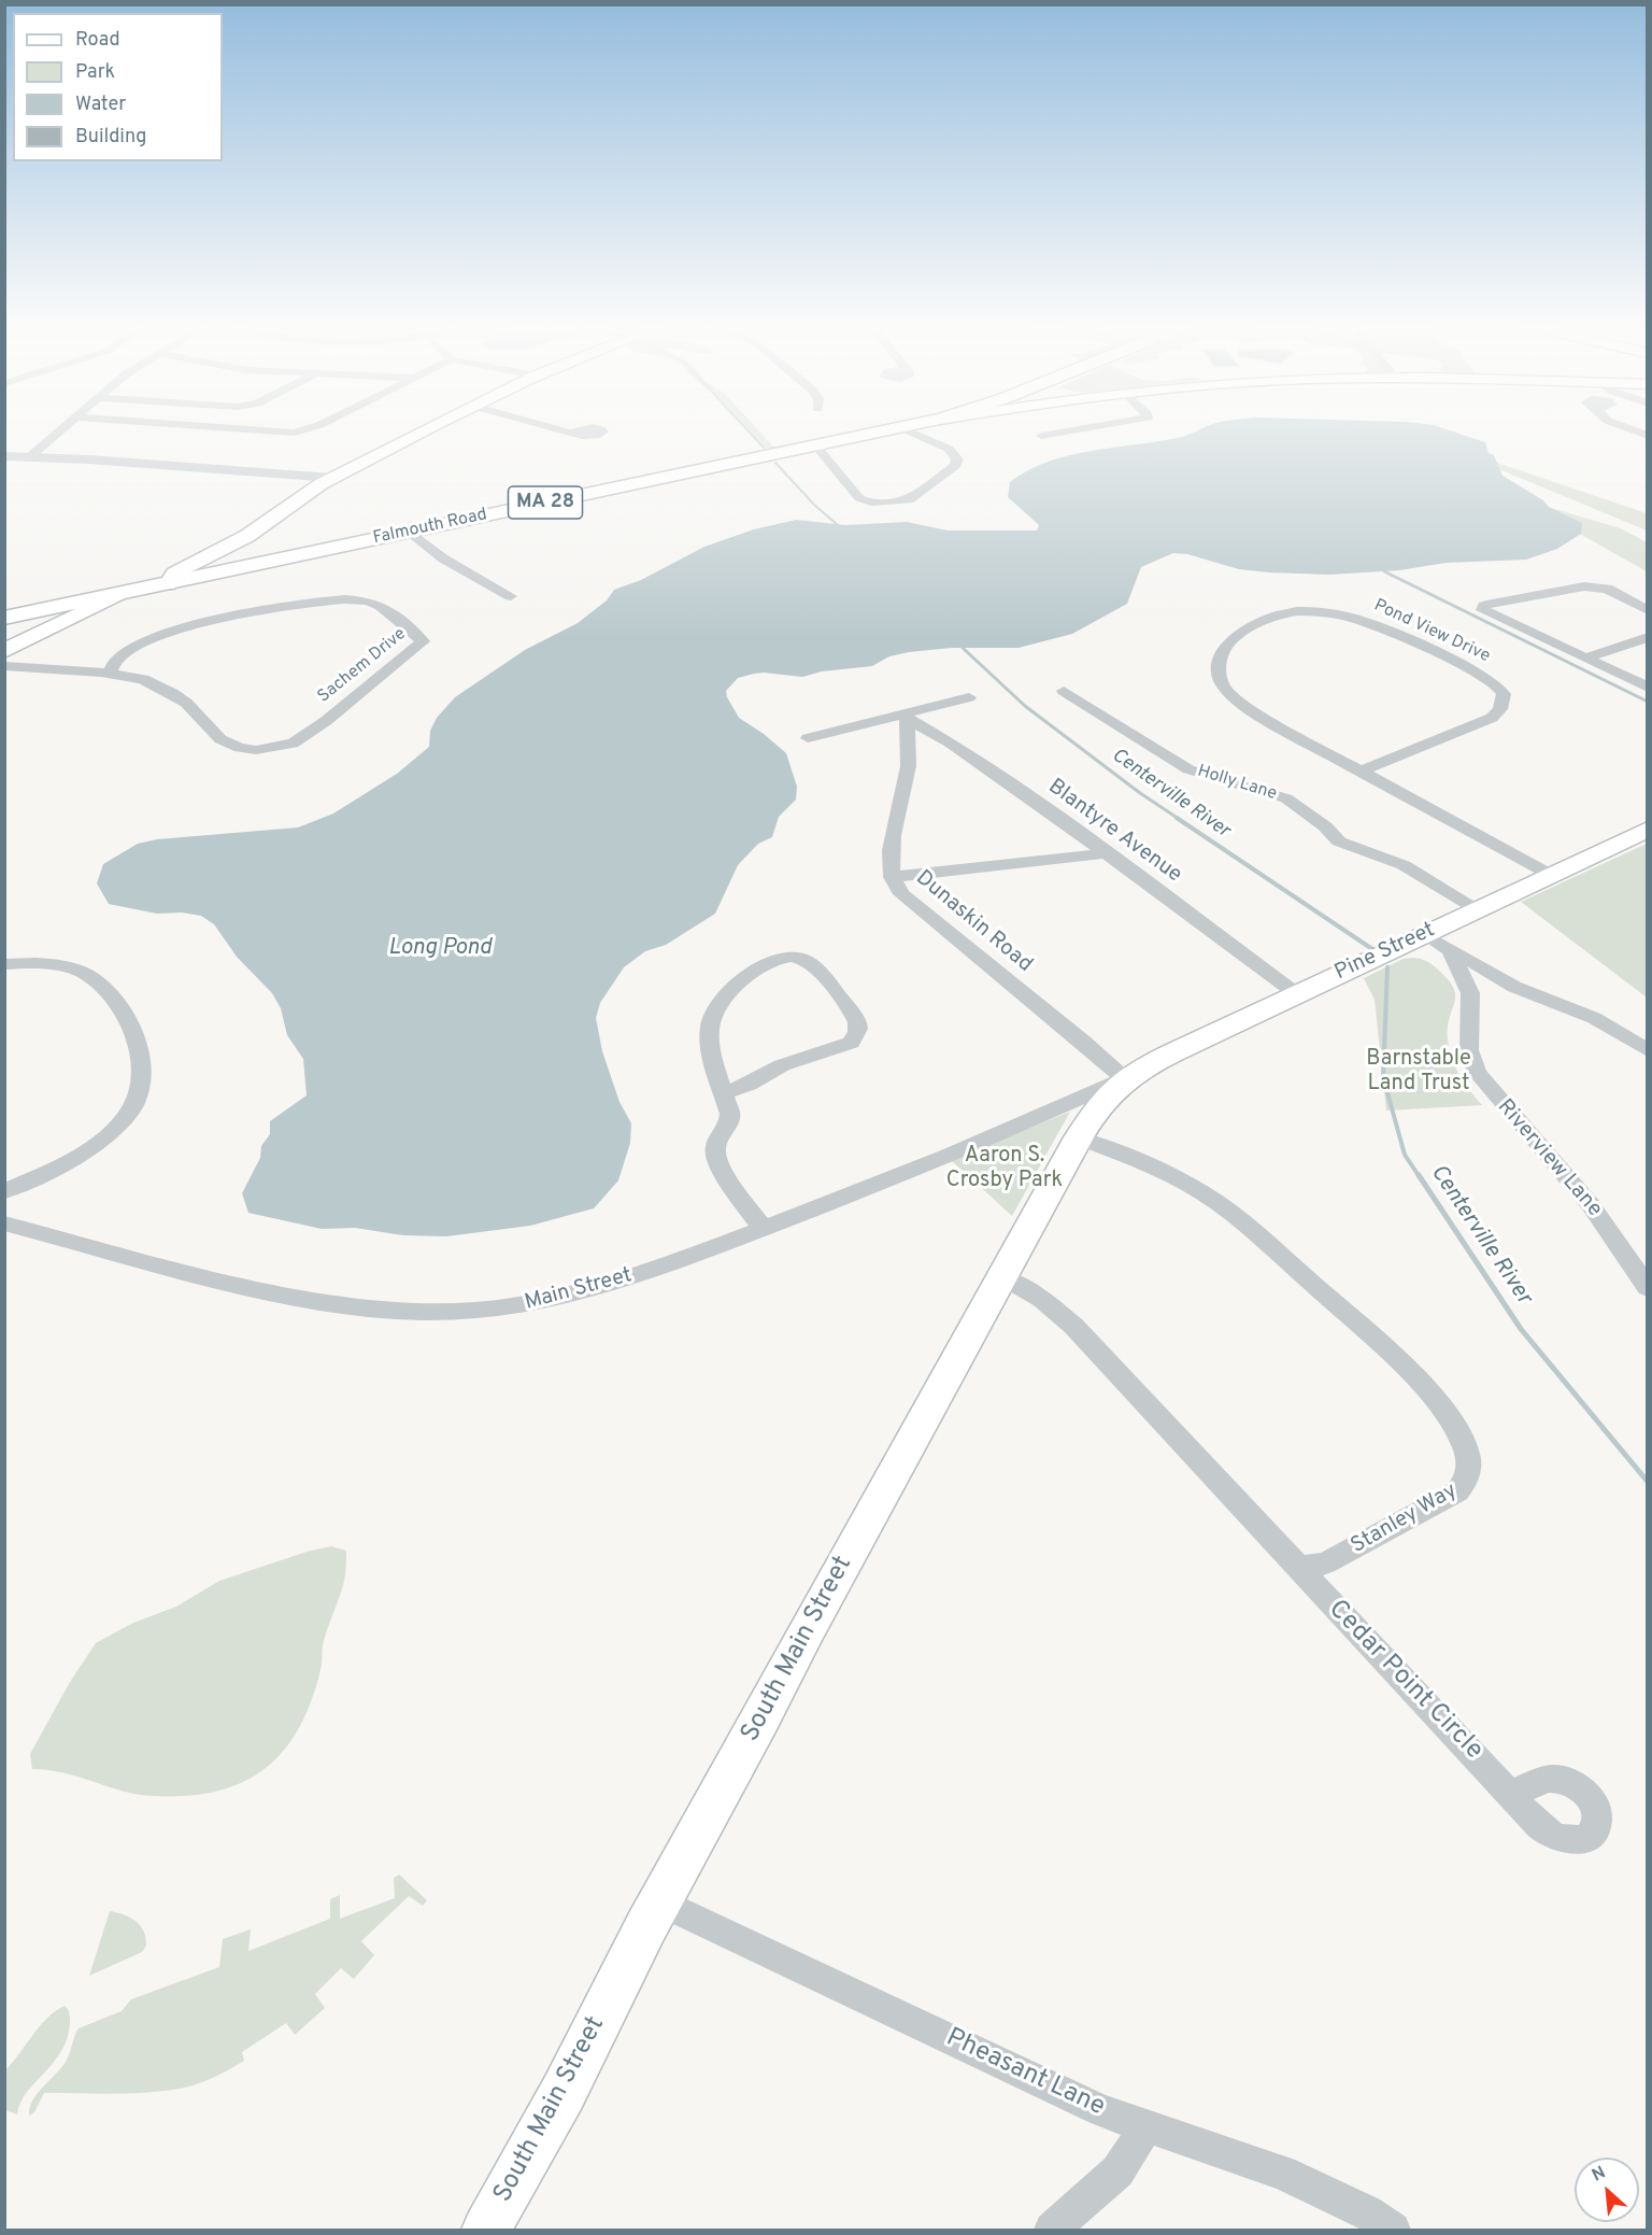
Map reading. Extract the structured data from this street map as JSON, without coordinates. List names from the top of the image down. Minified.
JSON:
{"streets":{"main road":["MA 28","Falmouth Road","Pine Street","South Main Street"],"street":["Pond View Drive","Sachem Drive","Holly Lane","Blantyre Avenue","Dunaskin Road","Riverview Lane","Main Street","Stanley Way","Cedar Point Circle","Pheasant Lane"]},"crossings":[["Pond View Drive","Pine Street"],["Holly Lane","Pine Street"],["Blantyre Avenue","Dunaskin Road"],["Blantyre Avenue","Pine Street"],["Dunaskin Road","Pine Street"],["Dunaskin Road","Main Street"],["Dunaskin Road","South Main Street"],["Pine Street","Main Street"],["Pine Street","South Main Street"],["Main Street","South Main Street"],["Stanley Way","South Main Street"],["Stanley Way","Cedar Point Circle"],["South Main Street","Pheasant Lane"]],"water":["Centerville River","Long Pond"],"parks":["Barnstable Land Trust","Aaron S. Crosby Park"],"legend":["Road","Park","Water","Building"],"north":"top left"}
